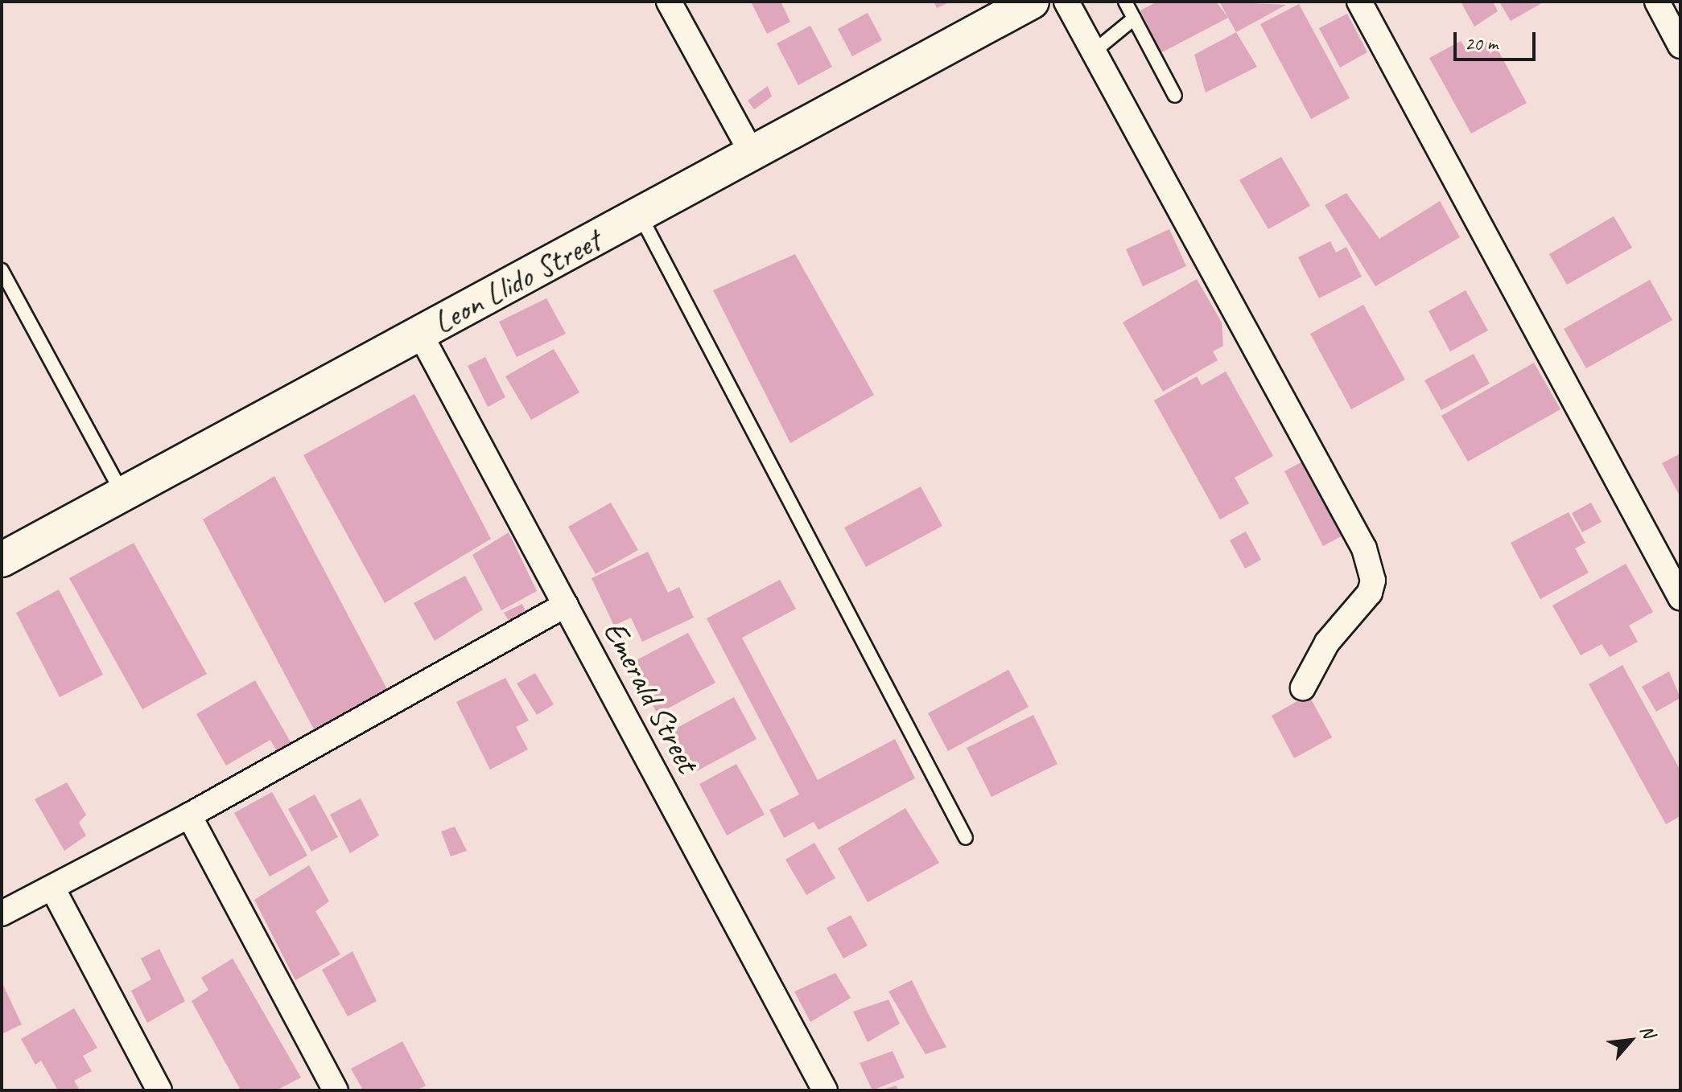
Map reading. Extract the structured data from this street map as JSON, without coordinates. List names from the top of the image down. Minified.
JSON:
{"streets":{"main road":["Leon Llido Street"],"street":["Emerald Street"]},"crossings":[["Leon Llido Street","Emerald Street"]],"scale_bar":"20 m","north":"top right"}
